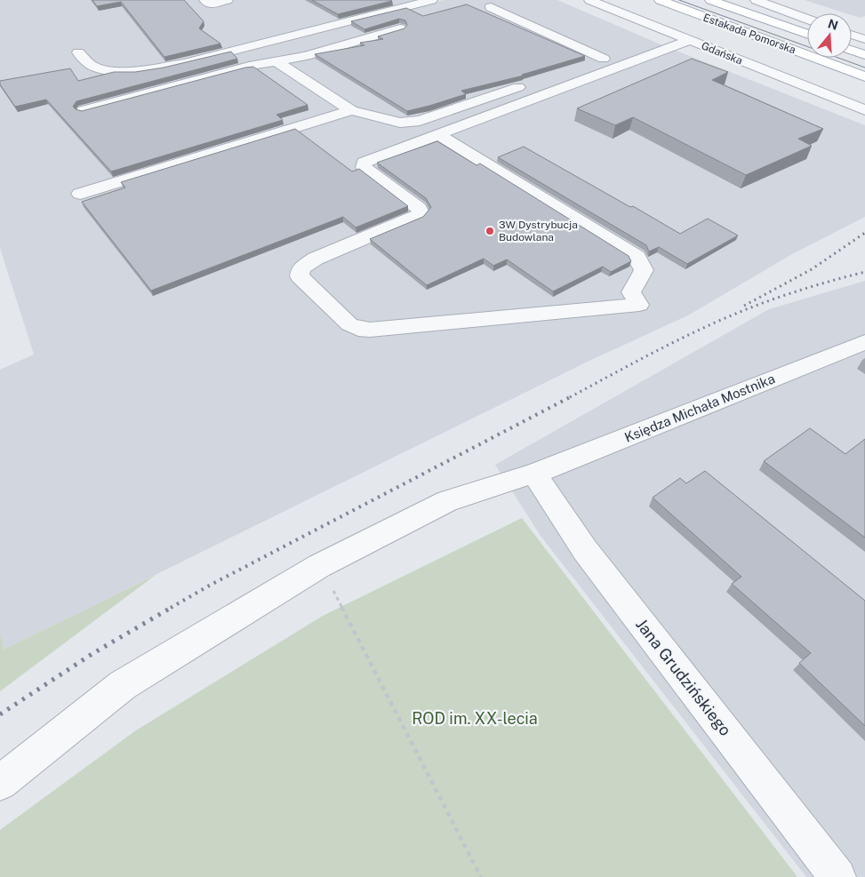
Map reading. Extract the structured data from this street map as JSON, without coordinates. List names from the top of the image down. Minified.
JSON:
{"streets":{"main road":["Estakada Pomorska"],"street":["Gdańska","Księdza Michała Mostnika","Jana Grudzińskiego"]},"crossings":[["Księdza Michała Mostnika","Jana Grudzińskiego"]],"parks":["ROD im. XX-lecia"],"places":["3W Dystrybucja Budowlana"],"north":"top"}
